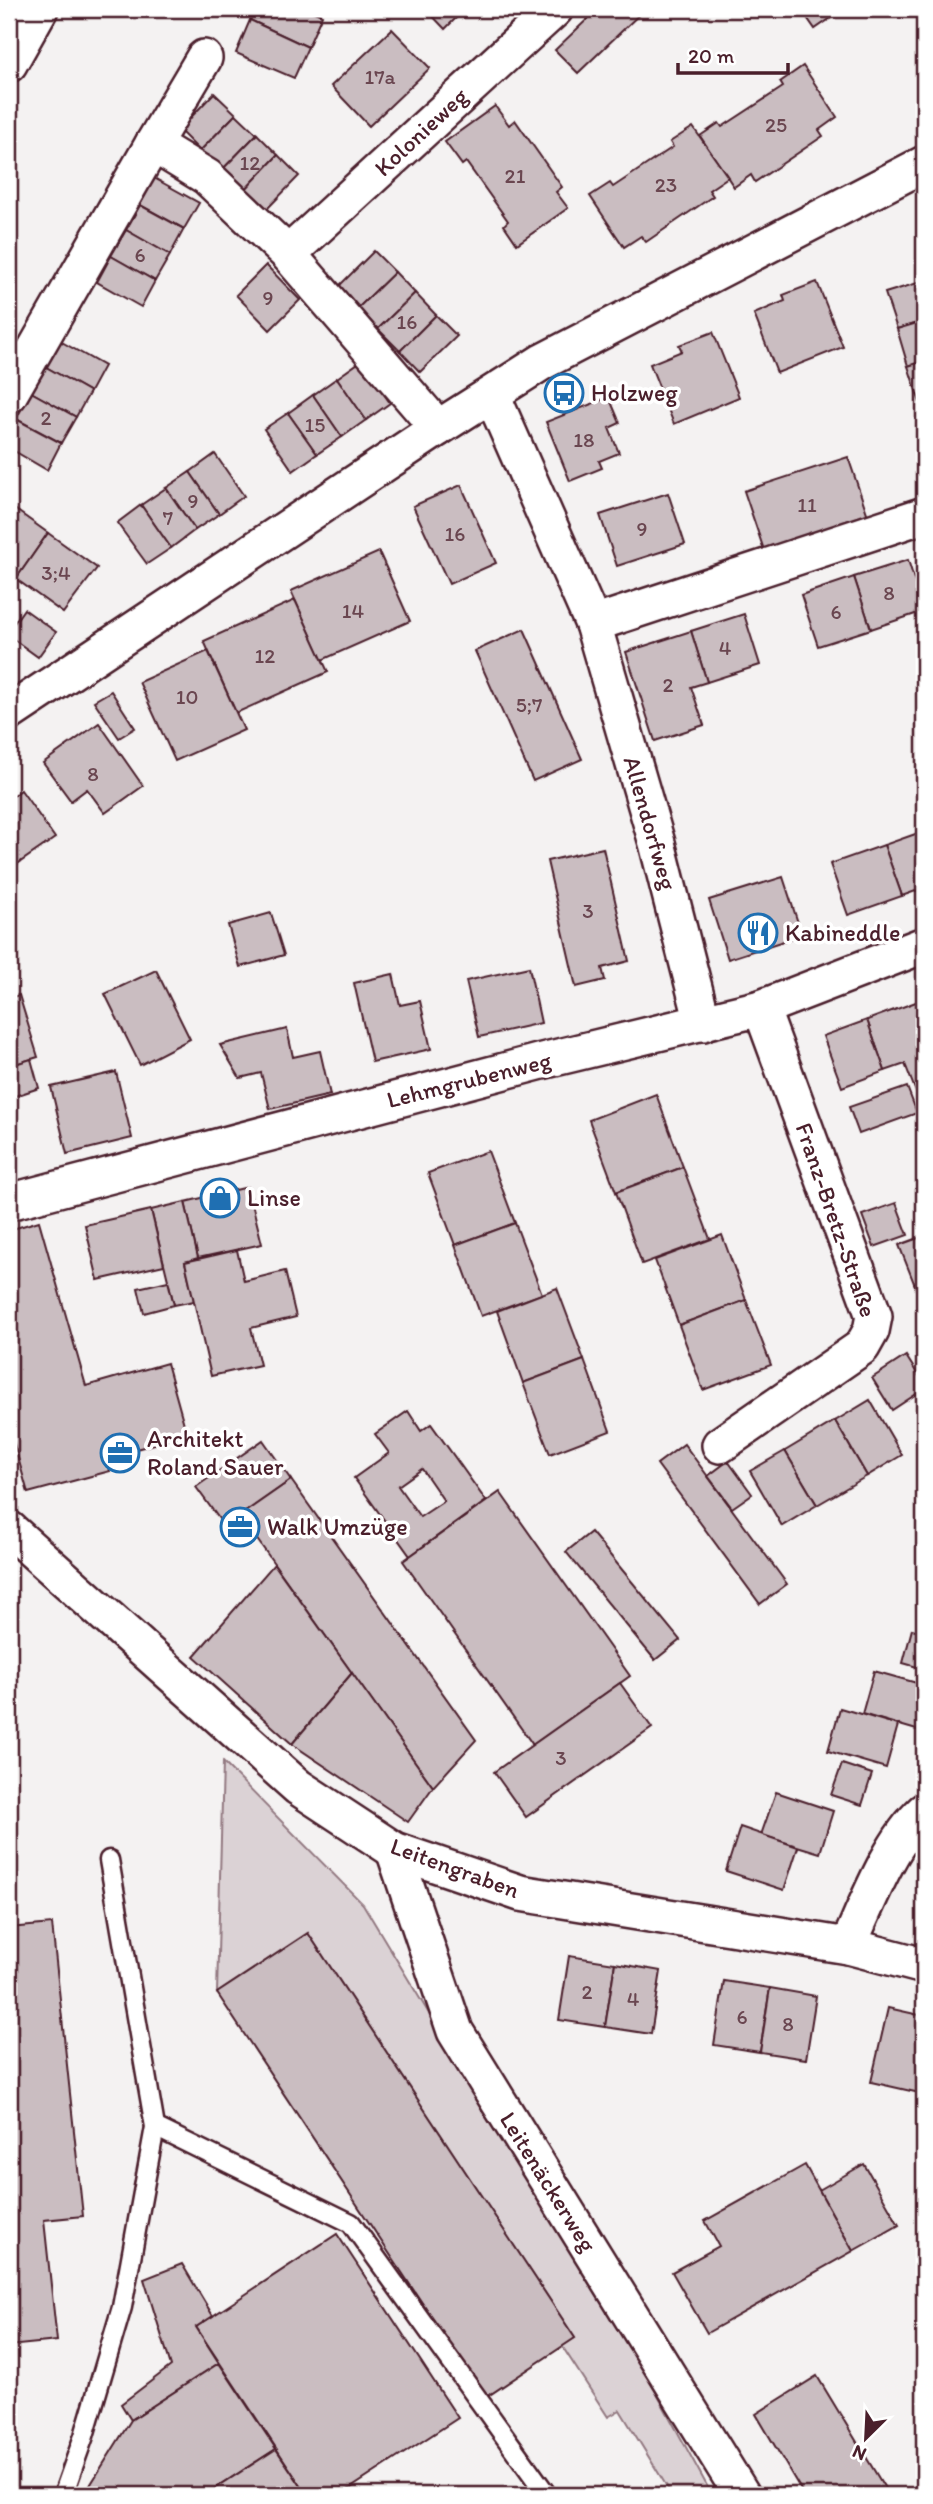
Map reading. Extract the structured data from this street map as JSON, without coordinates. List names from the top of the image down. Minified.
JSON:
{"streets":{"street":["Kolonieweg","Allendorfweg","Lehmgrubenweg","Franz-Bretz-Straße","Leitengraben","Leitenäckerweg"]},"crossings":[["Allendorfweg","Lehmgrubenweg"],["Lehmgrubenweg","Franz-Bretz-Straße"],["Leitengraben","Leitenäckerweg"]],"places":{"bus stop":["Holzweg"],"restaurant":["Kabineddle"],"shop":["Linse"],"office":["Architekt Roland Sauer","Walk Umzüge"]},"house_numbers":["17a","25","12","21","23","6","9","16","2","15","18","9","11","7","9","16","3;4","8","14","6","4","12","2","10","5;7","8","3","3","2","4","6","8"],"scale_bar":"20 m","north":"bottom left"}
